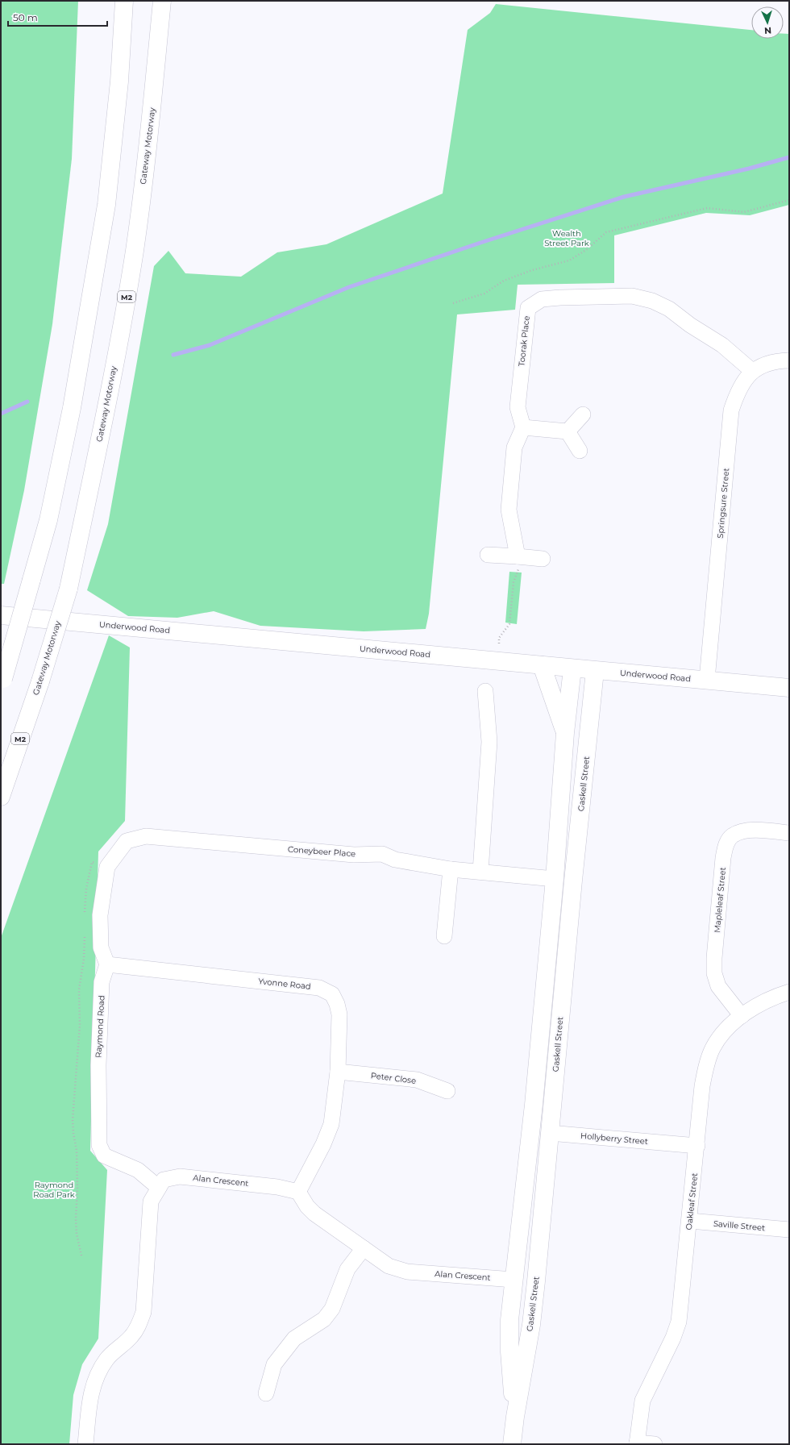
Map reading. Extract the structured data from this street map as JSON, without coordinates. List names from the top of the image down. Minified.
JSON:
{"streets":{"main road":["Gateway Motorway","M2","Underwood Road","Gaskell Street","Coneybeer Place","Hollyberry Street","Alan Crescent"],"street":["Toorak Place","Springsure Street","Mapleleaf Street","Yvonne Road","Raymond Road","Peter Close","Oakleaf Street","Saville Street"]},"crossings":[["Toorak Place","Springsure Street"],["Springsure Street","Underwood Road"],["Underwood Road","Gaskell Street"],["Gaskell Street","Coneybeer Place"],["Gaskell Street","Hollyberry Street"],["Gaskell Street","Alan Crescent"],["Mapleleaf Street","Oakleaf Street"],["Yvonne Road","Raymond Road"],["Yvonne Road","Peter Close"],["Yvonne Road","Alan Crescent"],["Raymond Road","Alan Crescent"],["Hollyberry Street","Oakleaf Street"],["Oakleaf Street","Saville Street"]],"parks":["Wealth Street Park","Raymond Road Park"],"scale_bar":"50 m","north":"bottom"}
